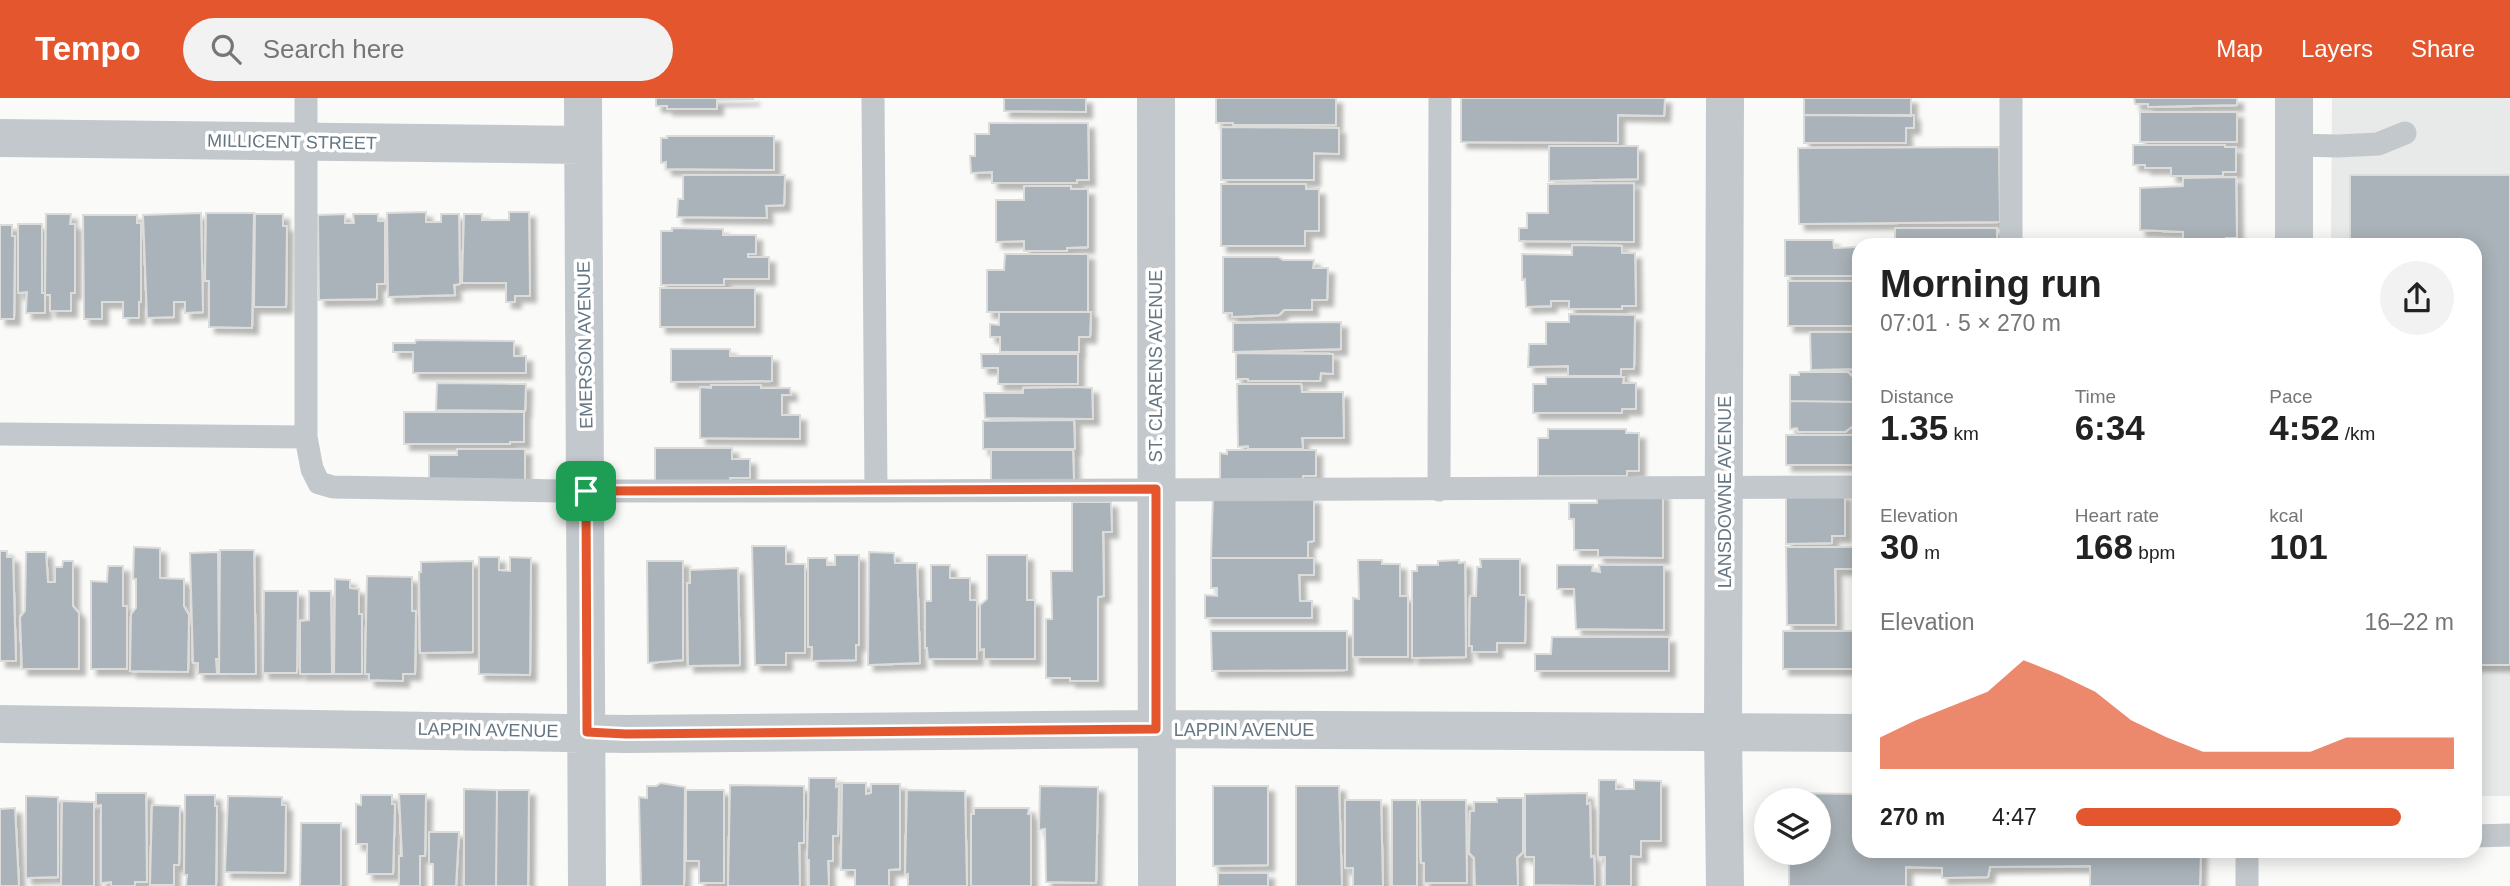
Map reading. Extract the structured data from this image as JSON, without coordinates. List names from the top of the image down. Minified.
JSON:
{"streets":{"street":["MILLICENT STREET","EMERSON AVENUE","ST. CLARENS AVENUE","LANSDOWNE AVENUE","LAPPIN AVENUE"]},"crossings":[["MILLICENT STREET","EMERSON AVENUE"],["EMERSON AVENUE","LAPPIN AVENUE"],["ST. CLARENS AVENUE","LAPPIN AVENUE"],["LANSDOWNE AVENUE","LAPPIN AVENUE"]],"page":{"header":"Tempo","search":"Search here","nav":["Map","Layers","Share"],"heading":["Morning run","07:01 · 5 × 270 m"],"stats":[["Distance","1.35 km"],["Time","6:34"],["Pace","4:52 /km"],["Elevation","30 m"],["Heart rate","168 bpm"],["kcal","101"]],"chart":["Elevation","16–22 m"],"list":[{"name":"270 m","note":"4:47"}]}}
